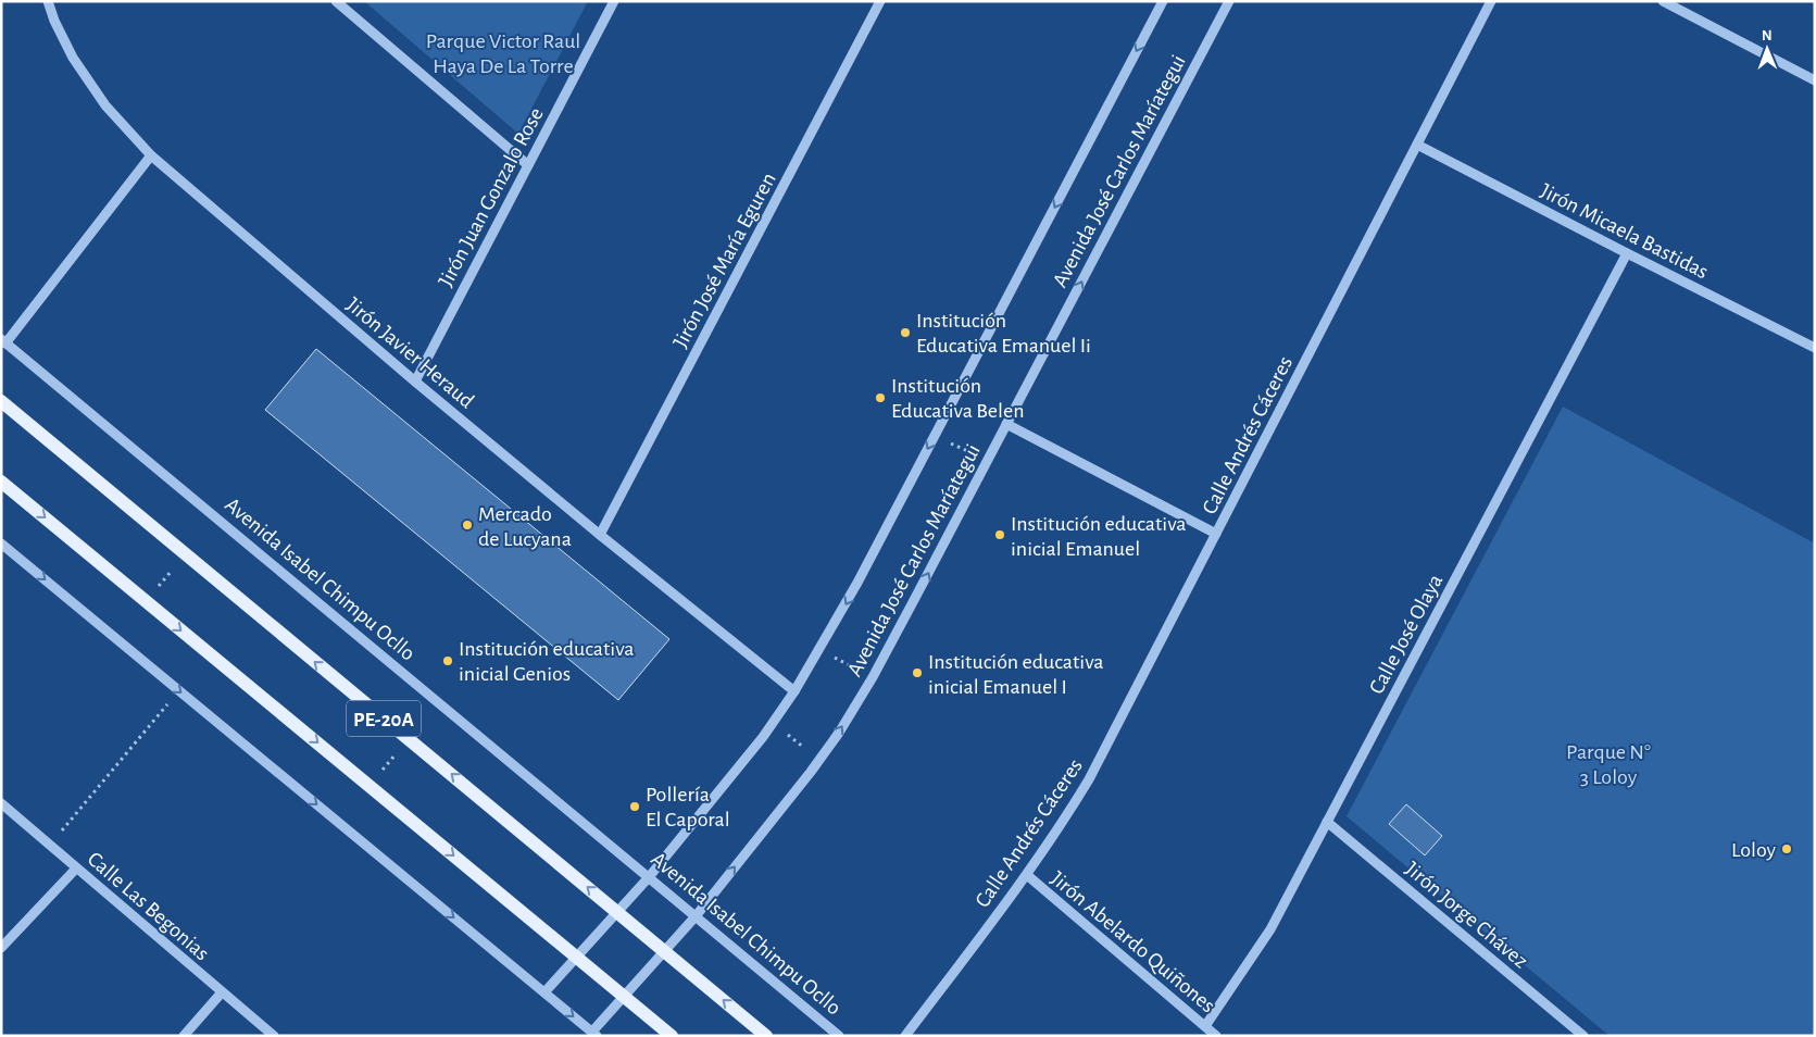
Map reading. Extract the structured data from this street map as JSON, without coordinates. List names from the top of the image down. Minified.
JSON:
{"streets":{"main road":["PE-20A"],"street":["Avenida José Carlos Maríategui","Jirón Juan Gonzalo Rose","Jirón Micaela Bastidas","Jirón José María Eguren","Jirón Javier Heraud","Calle Andrés Cáceres","Avenida Isabel Chimpu Ocllo","Calle José Olaya","Calle Las Begonias","Jirón Jorge Chávez","Jirón Abelardo Quiñones"]},"crossings":[["Avenida José Carlos Maríategui","Jirón Javier Heraud"],["Avenida José Carlos Maríategui","Avenida Isabel Chimpu Ocllo"],["Avenida José Carlos Maríategui","PE-20A"],["Jirón Juan Gonzalo Rose","Jirón Javier Heraud"],["Jirón Micaela Bastidas","Calle Andrés Cáceres"],["Jirón Micaela Bastidas","Calle José Olaya"],["Jirón José María Eguren","Jirón Javier Heraud"],["Calle Andrés Cáceres","Jirón Abelardo Quiñones"],["Calle José Olaya","Jirón Jorge Chávez"],["Calle José Olaya","Jirón Abelardo Quiñones"]],"parks":["Parque Victor Raul Haya De La Torre","Parque N° 3 Loloy"],"places":["Institución Educativa Emanuel Ii","Institución Educativa Belen","Mercado de Lucyana","Institución educativa inicial Emanuel","Institución educativa inicial Genios","Institución educativa inicial Emanuel I","Pollería El Caporal","Loloy"],"north":"top"}
